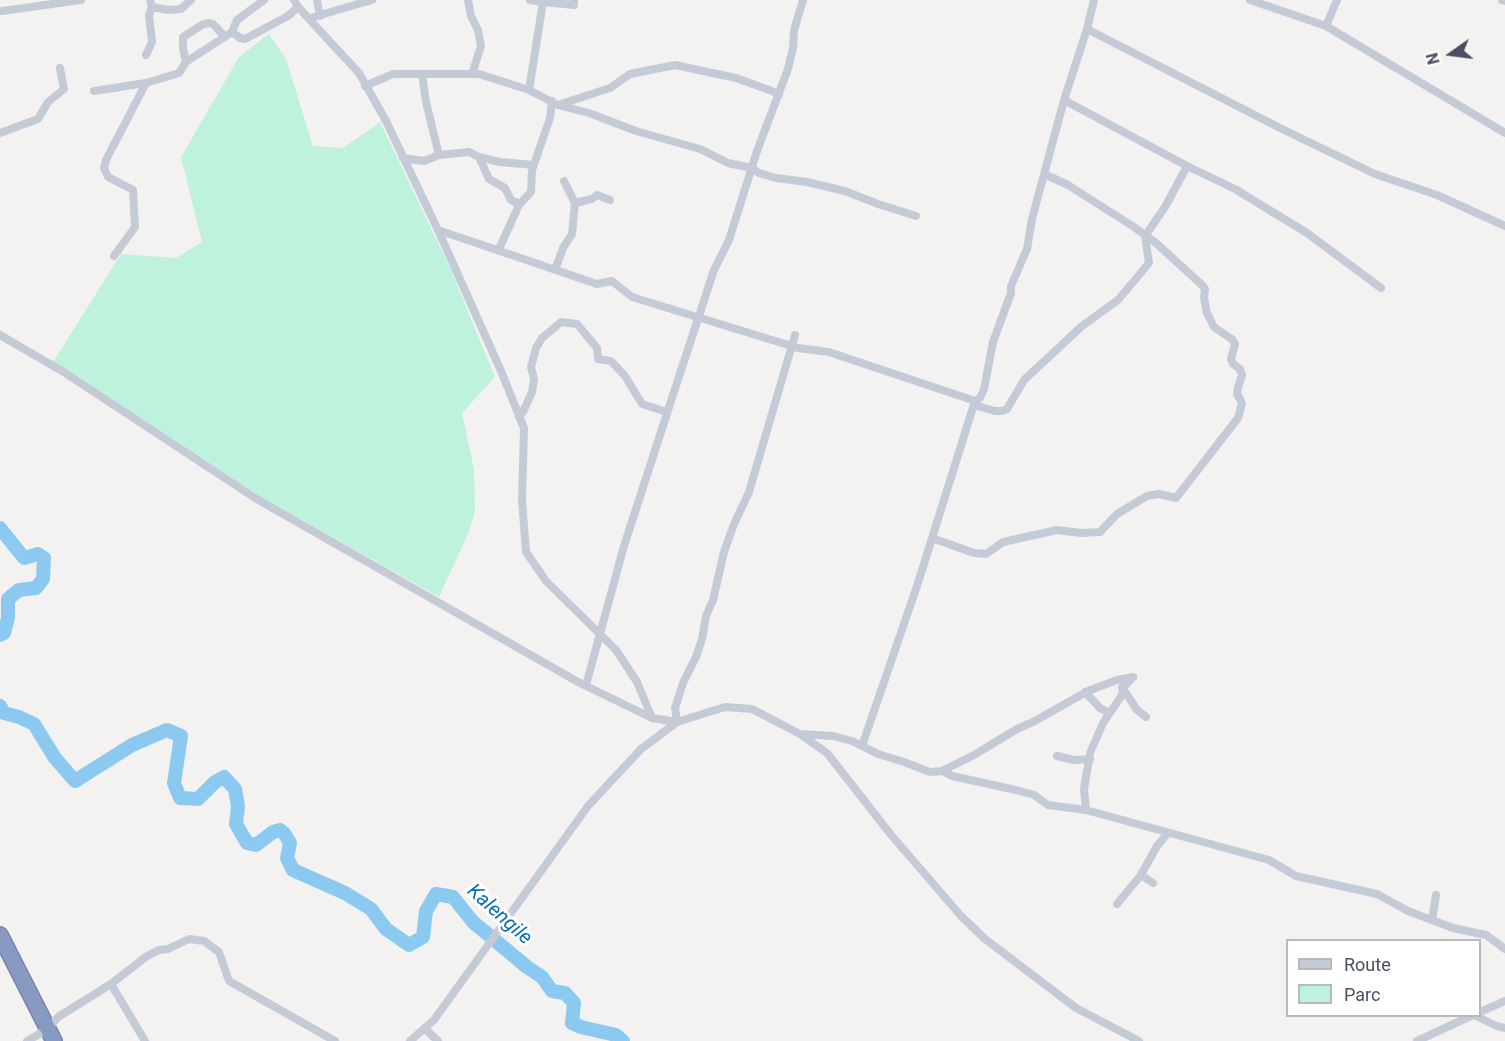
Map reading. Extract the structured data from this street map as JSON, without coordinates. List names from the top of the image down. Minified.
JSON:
{"water":["Kalengile"],"legend":["Route","Parc"],"north":"left"}
